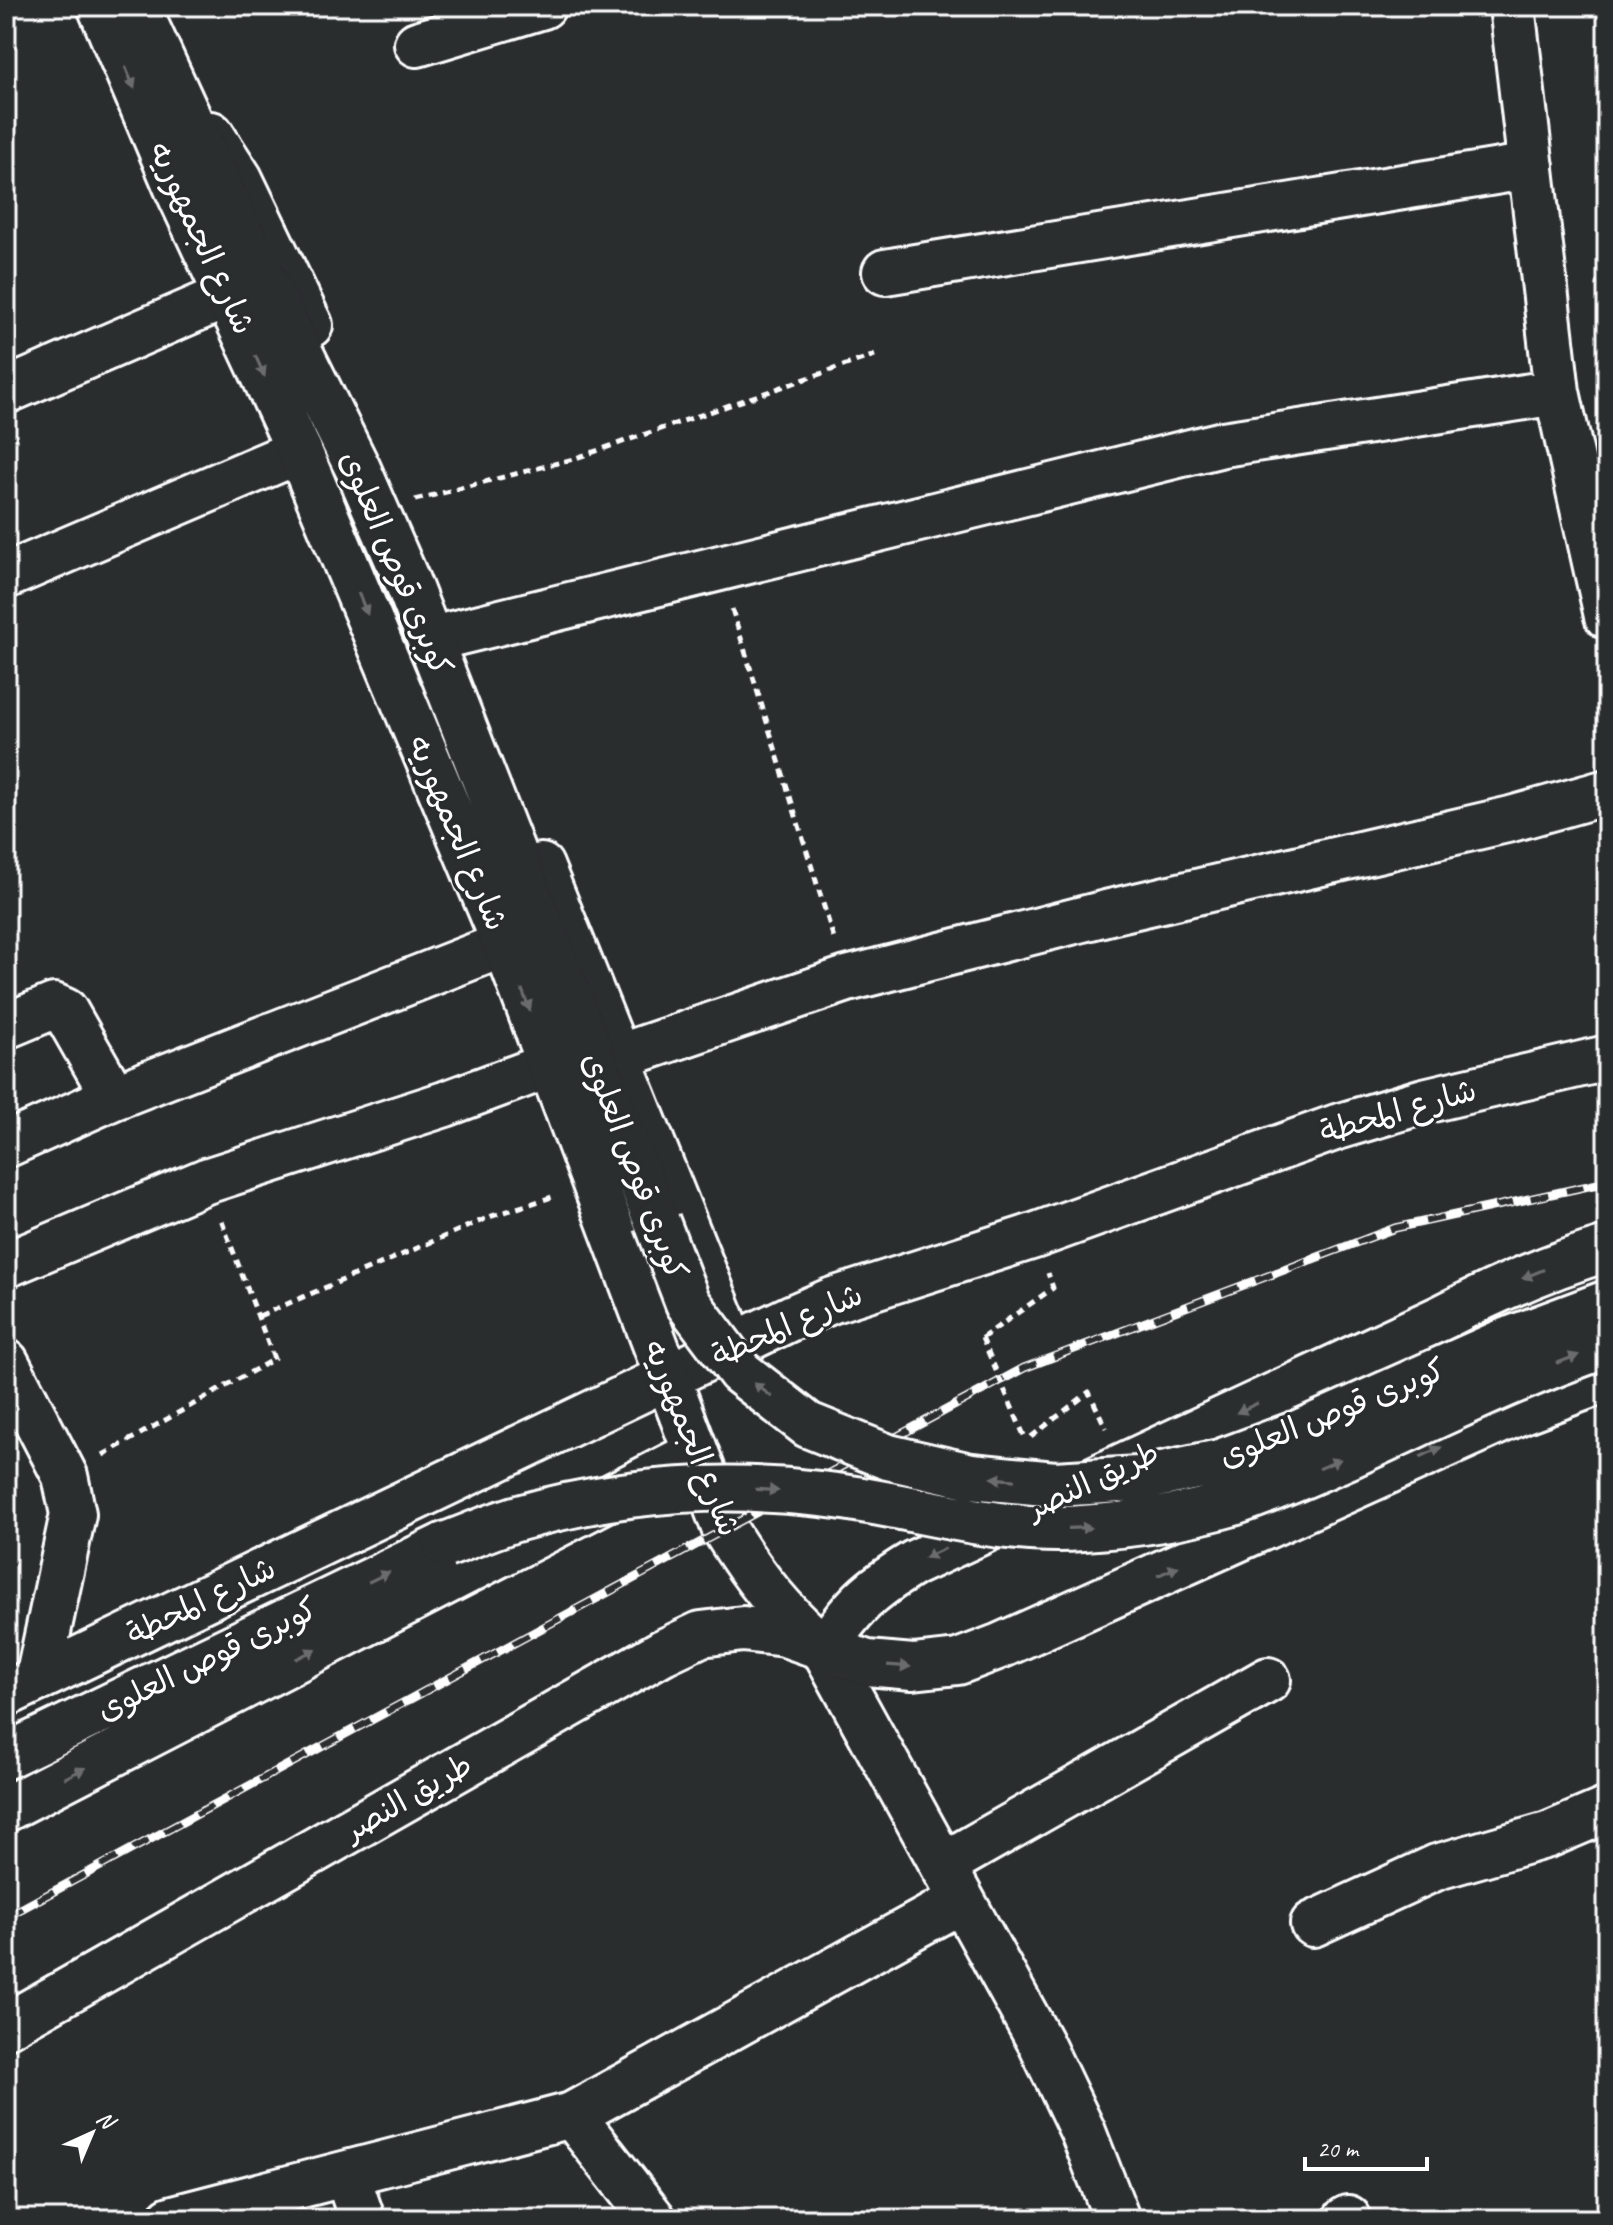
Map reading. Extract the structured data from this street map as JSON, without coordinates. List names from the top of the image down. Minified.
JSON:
{"streets":{"street":["شارع الجمهوريه","كوبرى قوص العلوى","شارع المحطة","طريق النصر"]},"crossings":[["شارع الجمهوريه","كوبرى قوص العلوى"],["شارع الجمهوريه","شارع المحطة"],["شارع الجمهوريه","طريق النصر"]],"scale_bar":"20 m","north":"top right"}
